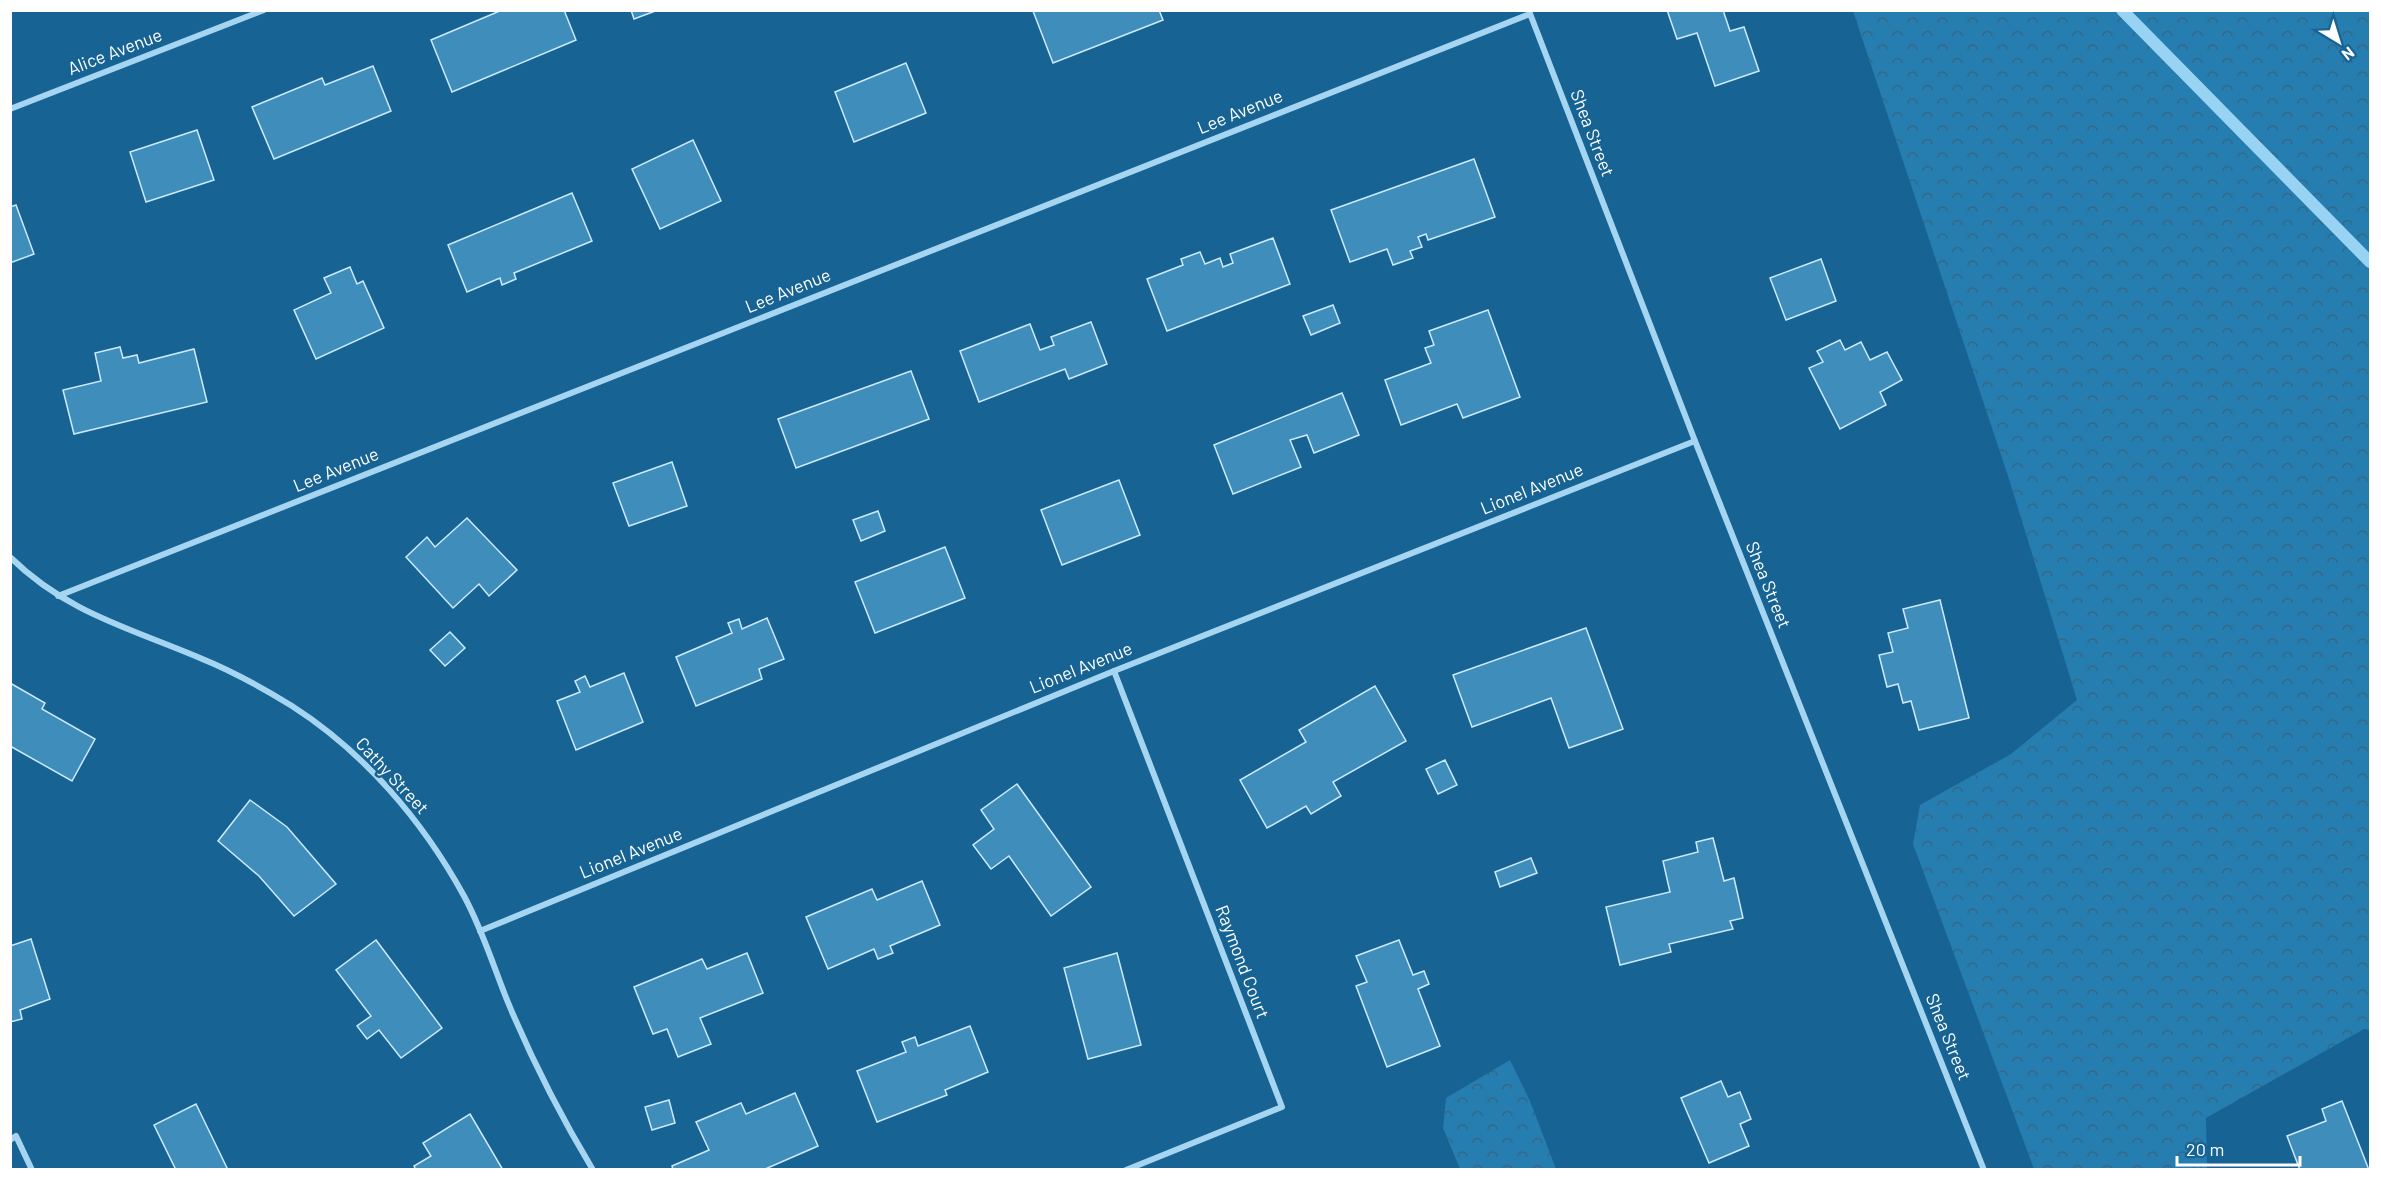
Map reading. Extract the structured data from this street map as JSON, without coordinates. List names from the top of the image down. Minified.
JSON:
{"streets":{"street":["Alice Avenue","Lee Avenue","Shea Street","Lionel Avenue","Cathy Street","Raymond Court"]},"crossings":[["Lee Avenue","Shea Street"],["Lee Avenue","Cathy Street"],["Shea Street","Lionel Avenue"],["Lionel Avenue","Cathy Street"],["Lionel Avenue","Raymond Court"]],"scale_bar":"20 m","north":"bottom right"}
